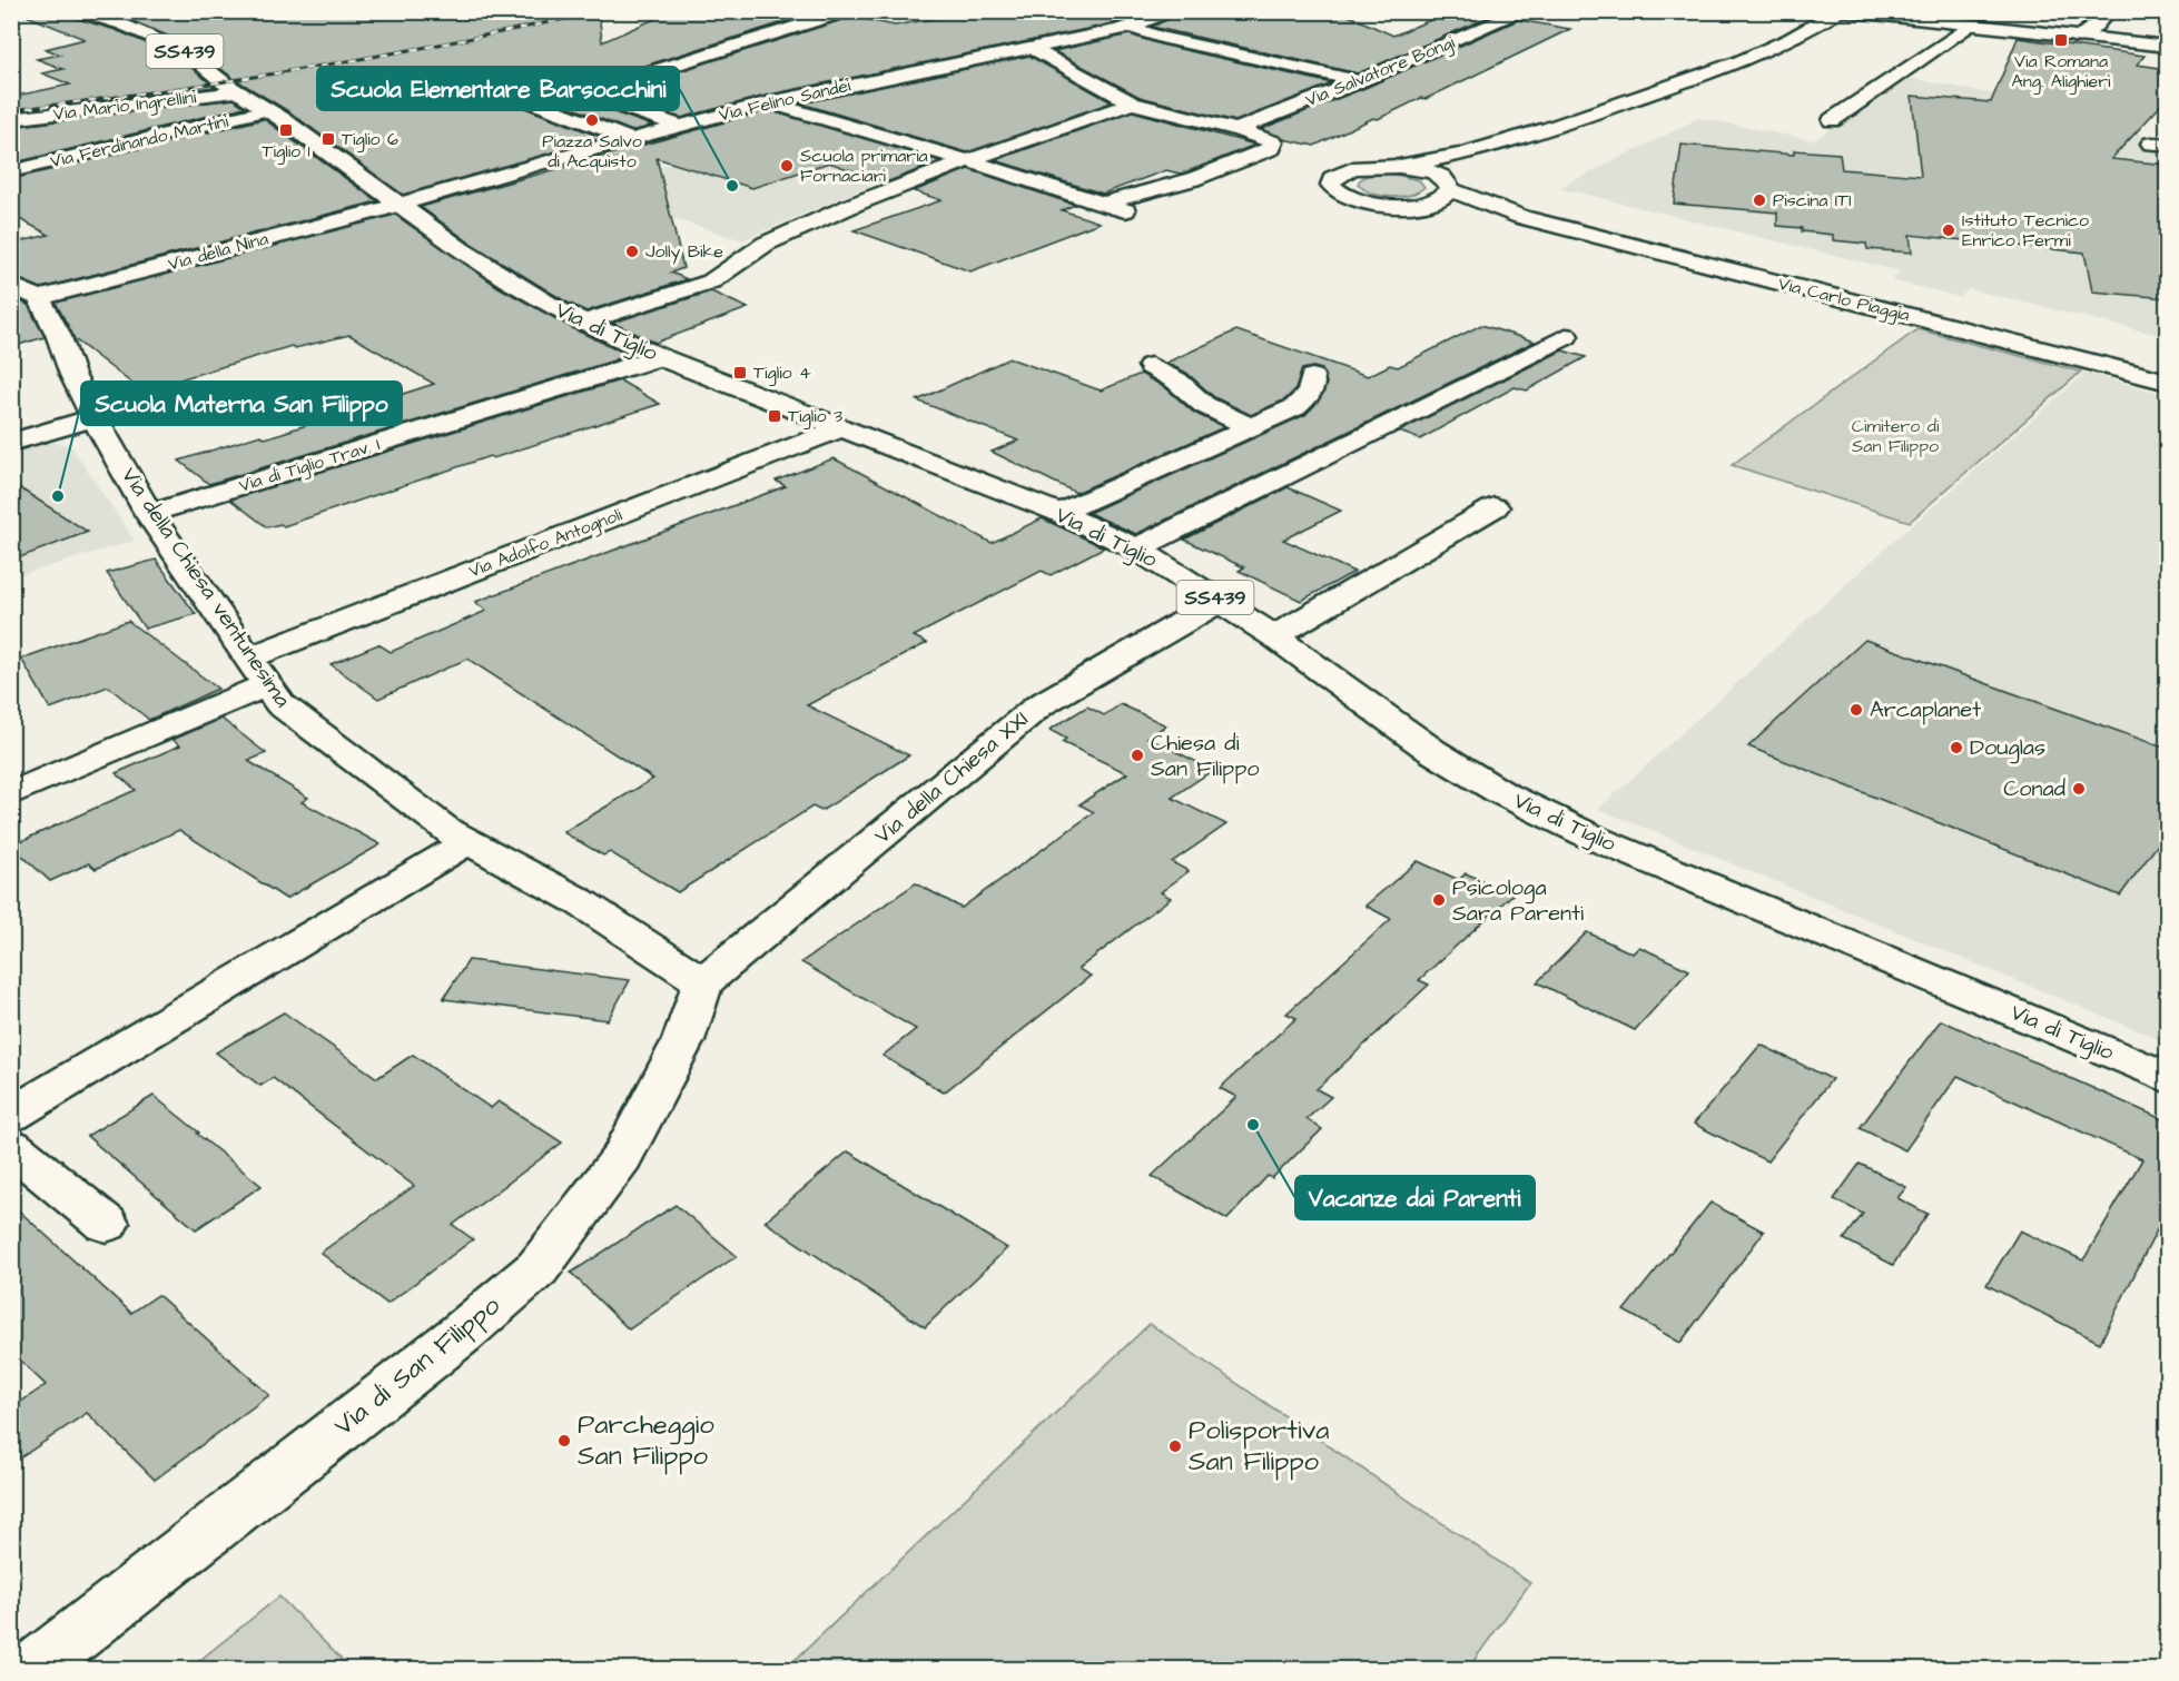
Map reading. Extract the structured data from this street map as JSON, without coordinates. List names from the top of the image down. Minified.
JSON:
{"streets":{"street":["SS439","Via Salvatore Bongi","Via Felino Sandei","Via Mario Ingrellini","Via Ferdinando Martini","Via della Nina","Via Carlo Piaggia","Via di Tiglio","Via di Tiglio Trav. I","Via Adolfo Antognoli","Via della Chiesa ventunesima","Via della Chiesa XXI","Via di San Filippo"]},"crossings":[["Via Felino Sandei","Via della Nina"],["Via Felino Sandei","Via di Tiglio"],["Via Mario Ingrellini","Via di Tiglio"],["Via Ferdinando Martini","Via di Tiglio"],["Via della Nina","Via di Tiglio"],["Via della Nina","Via della Chiesa ventunesima"],["Via di Tiglio","Via di Tiglio Trav. I"],["Via di Tiglio","Via Adolfo Antognoli"],["Via di Tiglio","Via della Chiesa XXI"],["Via di Tiglio Trav. I","Via della Chiesa ventunesima"],["Via Adolfo Antognoli","Via della Chiesa ventunesima"],["Via della Chiesa ventunesima","Via della Chiesa XXI"],["Via della Chiesa ventunesima","Via di San Filippo"],["Via della Chiesa XXI","Via di San Filippo"]],"parks":["Cimitero di San Filippo"],"places":{"transit":["Via Romana Ang. Alighieri","Tiglio 1","Tiglio 6","Tiglio 4","Tiglio 3"],"other":["Piazza Salvo di Acquisto","Scuola primaria Fornaciari","Scuola Elementare Barsocchini","Piscina ITI","Istituto Tecnico Enrico Fermi","Jolly Bike","Scuola Materna San Filippo","Arcaplanet","Douglas","Chiesa di San Filippo","Conad","Psicologa Sara Parenti","Vacanze dai Parenti","Parcheggio San Filippo","Polisportiva San Filippo"]}}
